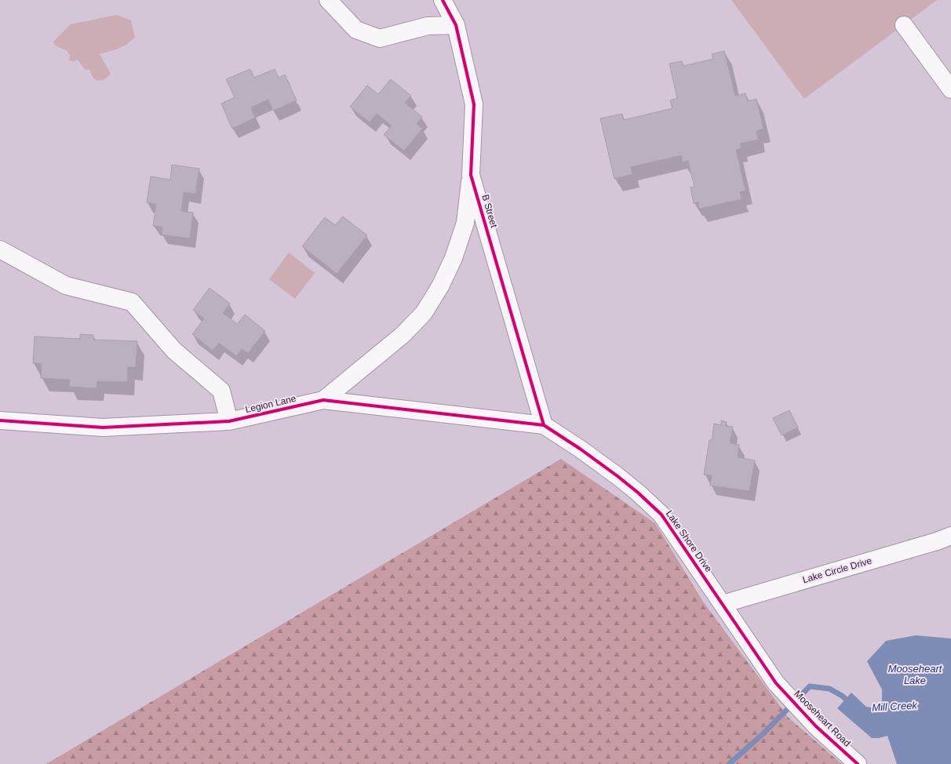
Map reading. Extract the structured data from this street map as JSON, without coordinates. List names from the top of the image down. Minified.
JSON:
{"streets":{"street":["B Street","Legion Lane","Lake Shore Drive","Lake Circle Drive","Mooseheart Road"]},"crossings":[["B Street","Legion Lane"],["B Street","Lake Shore Drive"],["Legion Lane","Lake Shore Drive"],["Lake Shore Drive","Lake Circle Drive"],["Lake Shore Drive","Mooseheart Road"]],"water":["Mooseheart Lake","Mill Creek"]}
